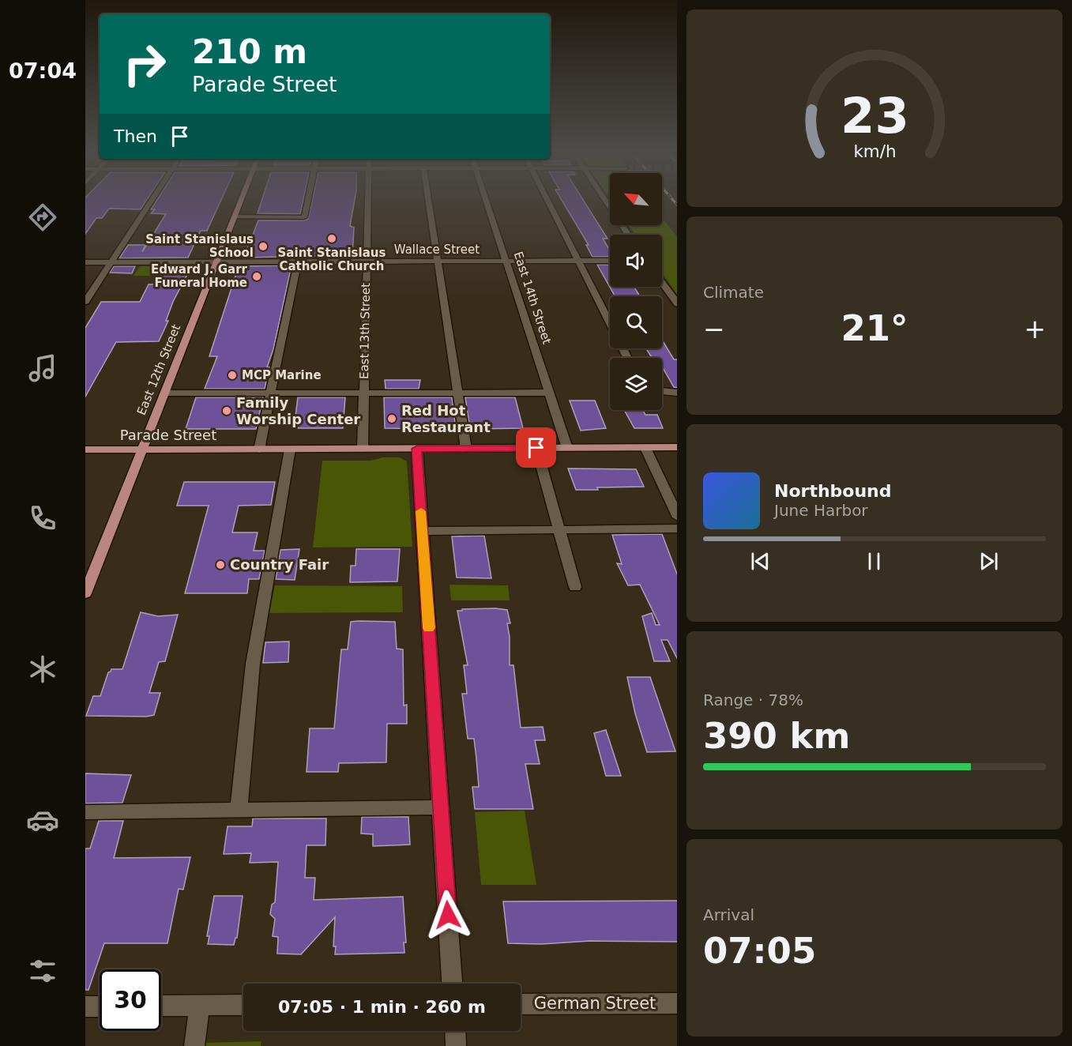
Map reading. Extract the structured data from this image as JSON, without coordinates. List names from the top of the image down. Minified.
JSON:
{"streets":{"main road":["East 12th Street","Parade Street"],"street":["Wallace Street","East 14th Street","East 13th Street","German Street"]},"crossings":[["Wallace Street","East 14th Street"],["Wallace Street","East 13th Street"],["Wallace Street","East 12th Street"],["East 14th Street","Parade Street"],["East 13th Street","Parade Street"],["East 12th Street","Parade Street"]],"places":["Saint Stanislaus Catholic Church","Saint Stanislaus School","Edward J. Garr Funeral Home","MCP Marine","Family Worship Center","Red Hot Restaurant","Country Fair"],"north":"top left","page":{"tabs":"07:04","turn":["210 m","Parade Street"],"then":"Then","tile":["Climate",["Range · 78%","390 km"],["Arrival","07:05"]],"heat":["−","21°","+"],"song":["Northbound","June Harbor"],"limit":"30","trip":"07:05 · 1 min · 260 m","gauge":["23","km/h"]}}
